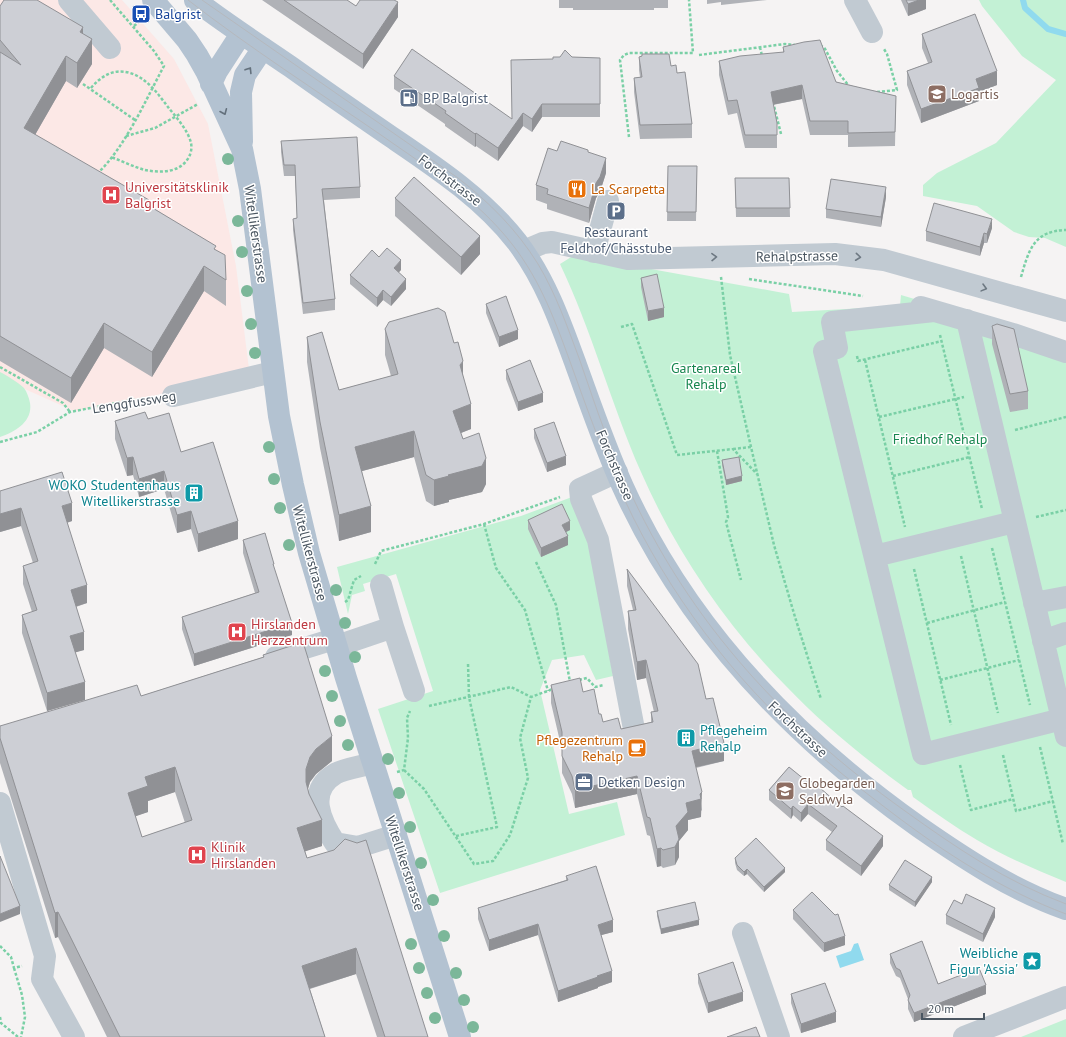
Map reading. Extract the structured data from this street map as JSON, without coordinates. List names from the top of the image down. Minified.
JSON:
{"streets":{"main road":["Forchstrasse","Witellikerstrasse"],"street":["Rehalpstrasse","Lenggfussweg"]},"crossings":[["Forchstrasse","Witellikerstrasse"],["Forchstrasse","Rehalpstrasse"],["Witellikerstrasse","Lenggfussweg"]],"one_way":["Rehalpstrasse"],"parks":["Gartenareal Rehalp","Friedhof Rehalp"],"places":{"bus stop":["Balgrist"],"school or university":["Logartis","Globegarden Seldwyla"],"fuel station":["BP Balgrist"],"restaurant":["La Scarpetta"],"hospital":["Universitätsklinik Balgrist","Hirslanden Herzzentrum","Klinik Hirslanden"],"parking":["Restaurant Feldhof/Chässtube"],"building":["WOKO Studentenhaus Witellikerstrasse","Pflegeheim Rehalp"],"cafe":["Pflegezentrum Rehalp"],"office":["Detken Design"],"place":["Weibliche Figur 'Assia'"]},"scale_bar":"20 m"}
